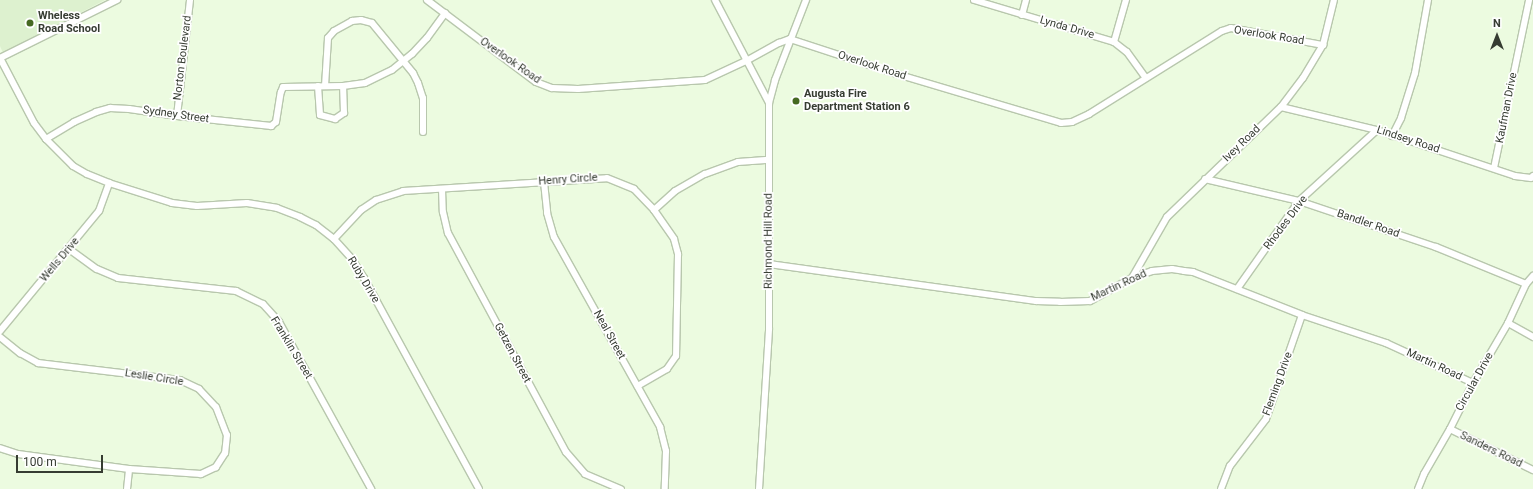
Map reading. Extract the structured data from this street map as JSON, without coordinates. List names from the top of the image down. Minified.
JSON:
{"streets":{"street":["Lynda Drive","Overlook Road","Norton Boulevard","Kaufman Drive","Sydney Street","Lindsey Road","Ivey Road","Henry Circle","Rhodes Drive","Bandler Road","Richmond Hill Road","Wells Drive","Ruby Drive","Martin Road","Neal Street","Franklin Street","Getzen Street","Leslie Circle","Circular Drive","Fleming Drive","Sanders Road"]},"crossings":[["Lynda Drive","Overlook Road"],["Overlook Road","Ivey Road"],["Overlook Road","Richmond Hill Road"],["Norton Boulevard","Sydney Street"],["Kaufman Drive","Lindsey Road"],["Sydney Street","Ruby Drive"],["Lindsey Road","Ivey Road"],["Lindsey Road","Rhodes Drive"],["Ivey Road","Bandler Road"],["Ivey Road","Martin Road"],["Henry Circle","Ruby Drive"],["Henry Circle","Neal Street"],["Henry Circle","Getzen Street"],["Rhodes Drive","Bandler Road"],["Rhodes Drive","Martin Road"],["Bandler Road","Circular Drive"],["Richmond Hill Road","Martin Road"],["Wells Drive","Ruby Drive"],["Wells Drive","Franklin Street"],["Martin Road","Circular Drive"],["Martin Road","Fleming Drive"],["Circular Drive","Sanders Road"]],"places":["Wheless Road School","Augusta Fire Department Station 6"],"scale_bar":"100 m","north":"top"}
